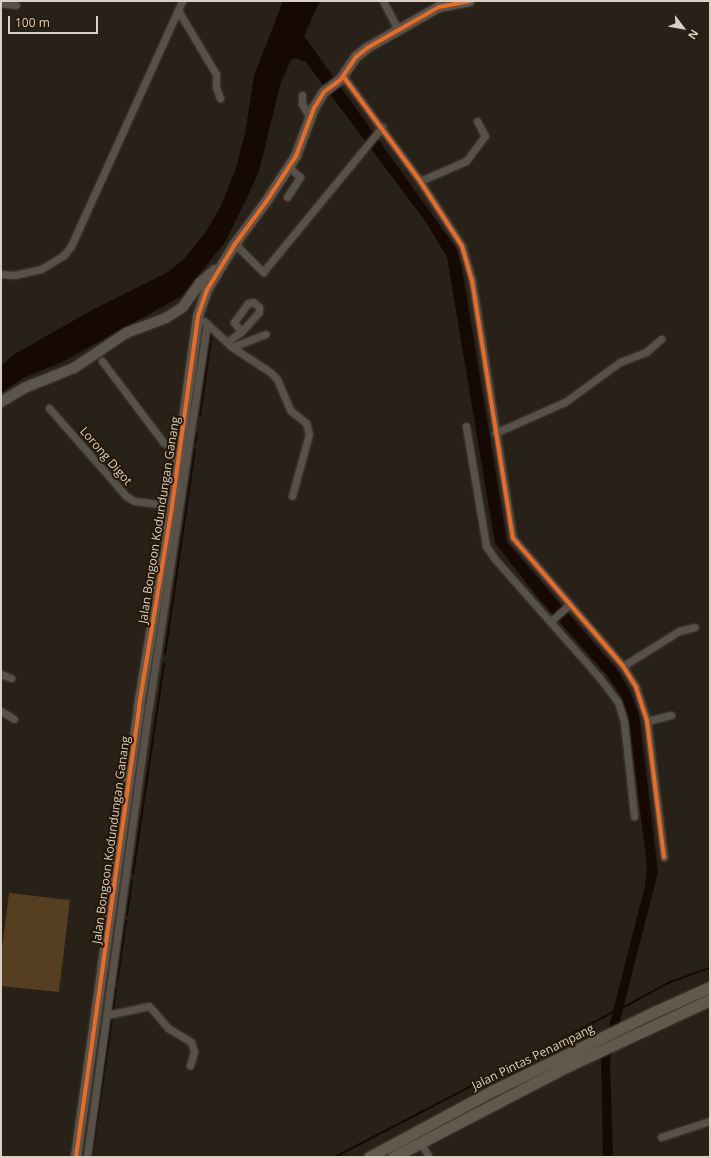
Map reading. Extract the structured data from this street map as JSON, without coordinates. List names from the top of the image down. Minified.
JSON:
{"streets":{"main road":["Jalan Pintas Penampang"],"street":["Lorong Digot","Jalan Bongoon Kodundungan Ganang"]},"crossings":[["Lorong Digot","Jalan Bongoon Kodundungan Ganang"]],"scale_bar":"100 m","north":"bottom right"}
